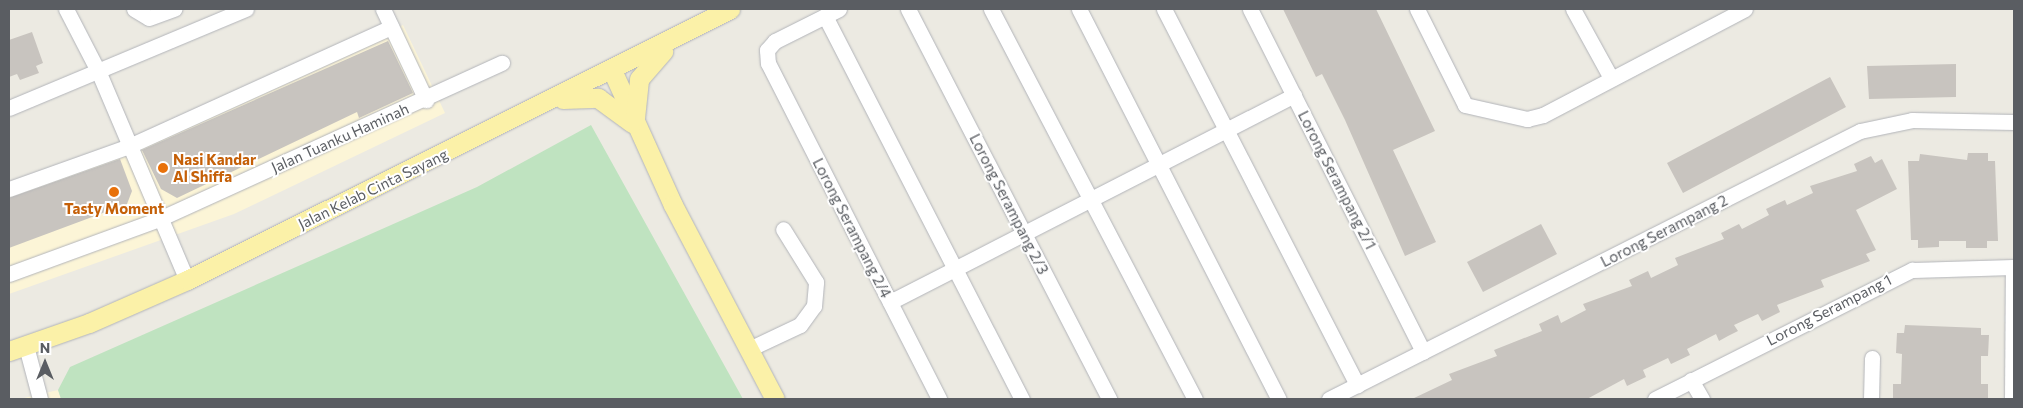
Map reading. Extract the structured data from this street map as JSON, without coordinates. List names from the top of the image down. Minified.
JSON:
{"streets":{"main road":["Jalan Kelab Cinta Sayang"],"street":["Jalan Tuanku Haminah","Lorong Serampang 2/1","Lorong Serampang 2/3","Lorong Serampang 2/4","Lorong Serampang 2","Lorong Serampang 1"]},"crossings":[["Lorong Serampang 2/1","Lorong Serampang 2"]],"places":["Nasi Kandar Al Shiffa","Tasty Moment"],"north":"top"}
